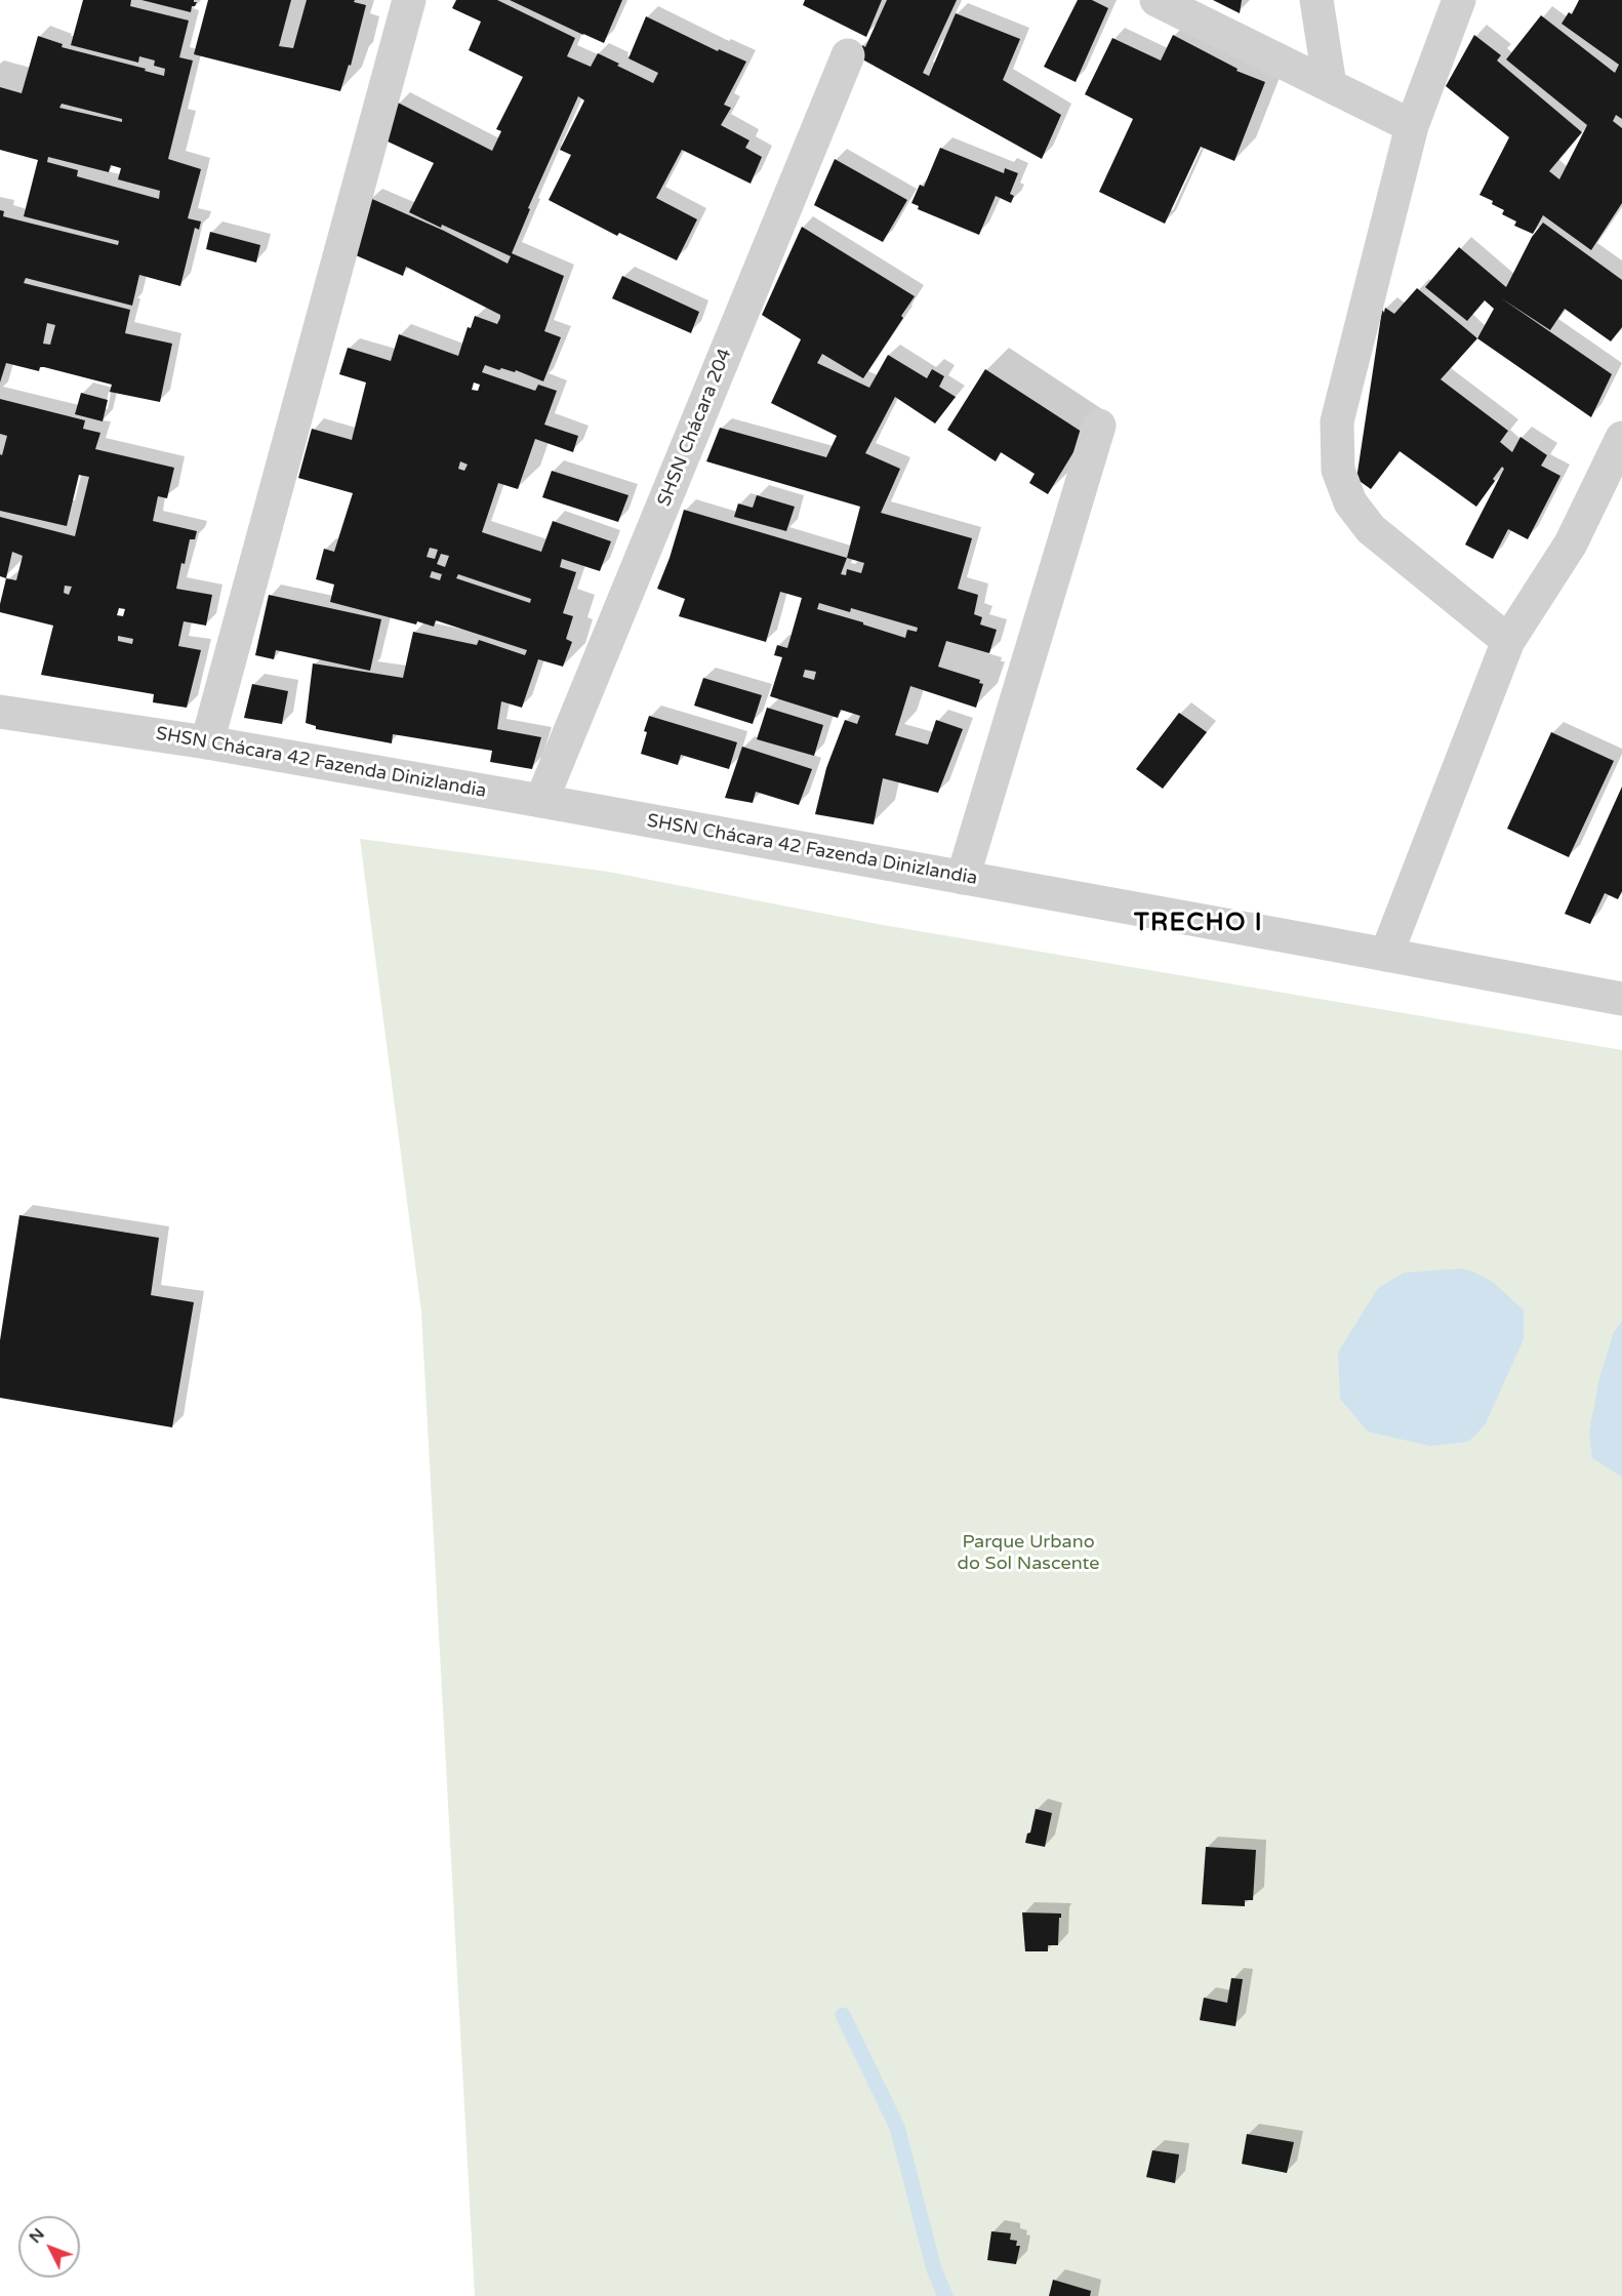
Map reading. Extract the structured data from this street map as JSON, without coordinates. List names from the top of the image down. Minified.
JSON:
{"streets":{"street":["SHSN Chácara 204","SHSN Chácara 42 Fazenda Dinizlandia"]},"crossings":[["SHSN Chácara 204","SHSN Chácara 42 Fazenda Dinizlandia"]],"districts":["TRECHO I"],"parks":["Parque Urbano do Sol Nascente"],"north":"top left"}
